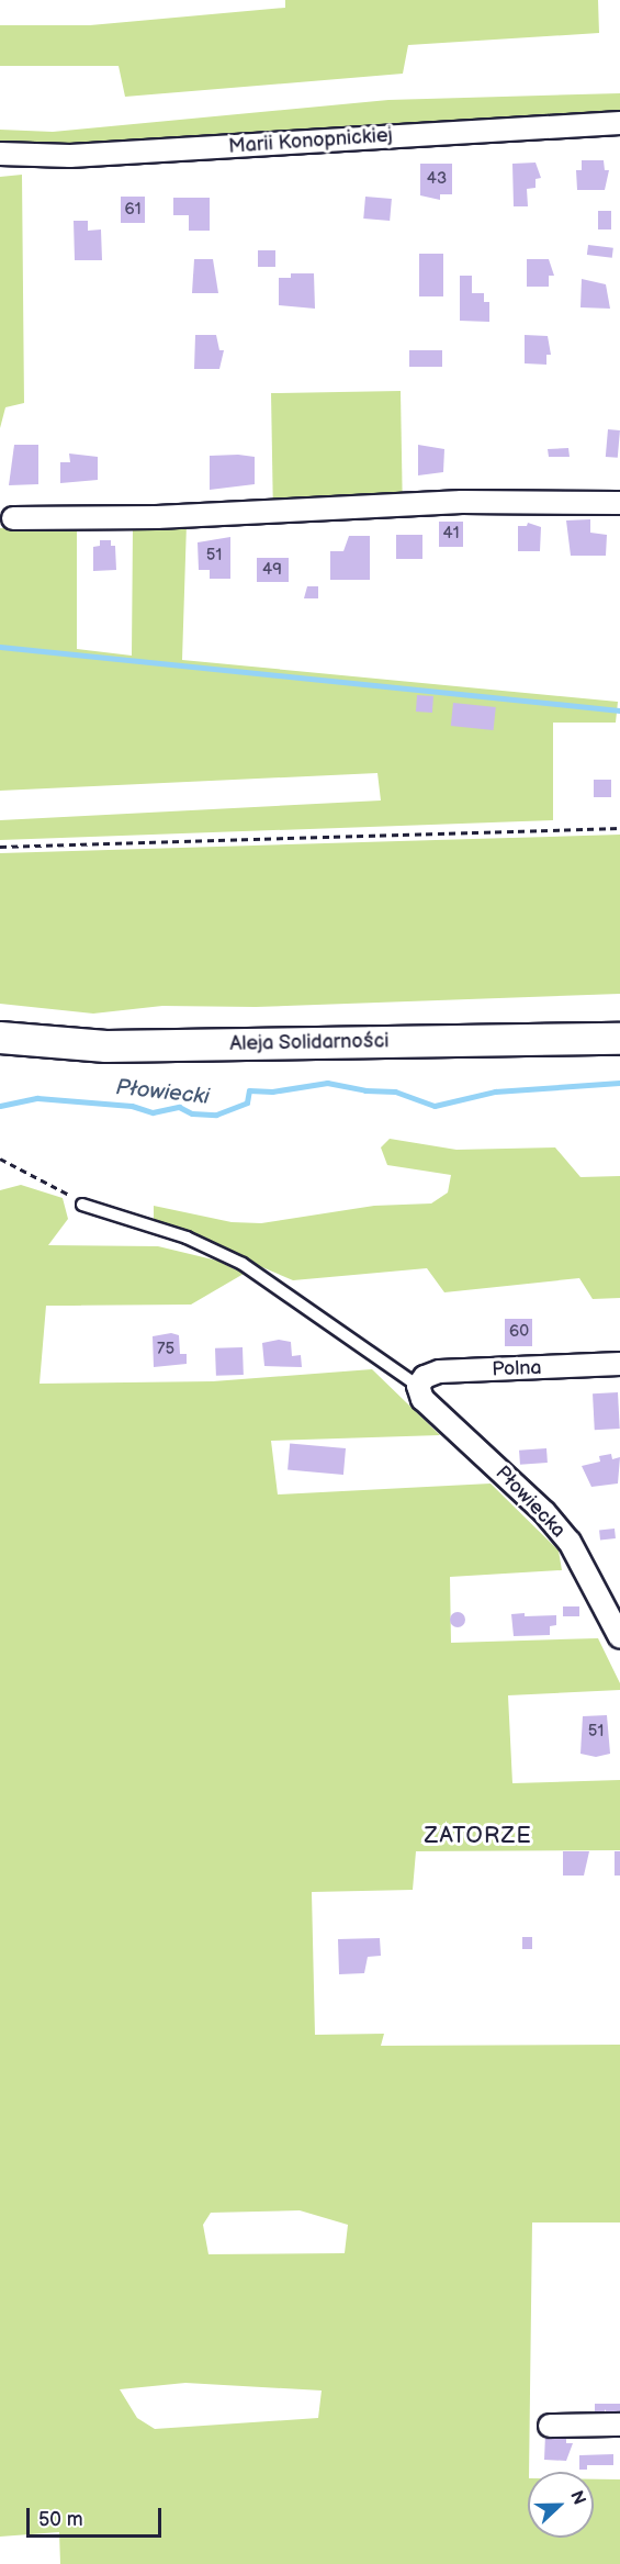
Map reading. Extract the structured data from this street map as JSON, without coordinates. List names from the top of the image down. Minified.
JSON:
{"streets":{"main road":["Aleja Solidarności"],"street":["Marii Konopnickiej","Polna","Płowiecka"]},"crossings":[["Polna","Płowiecka"]],"districts":["ZATORZE"],"water":["Płowiecki"],"house_numbers":["43","61","41","51","49","60","75","51"],"scale_bar":"50 m","north":"right"}
